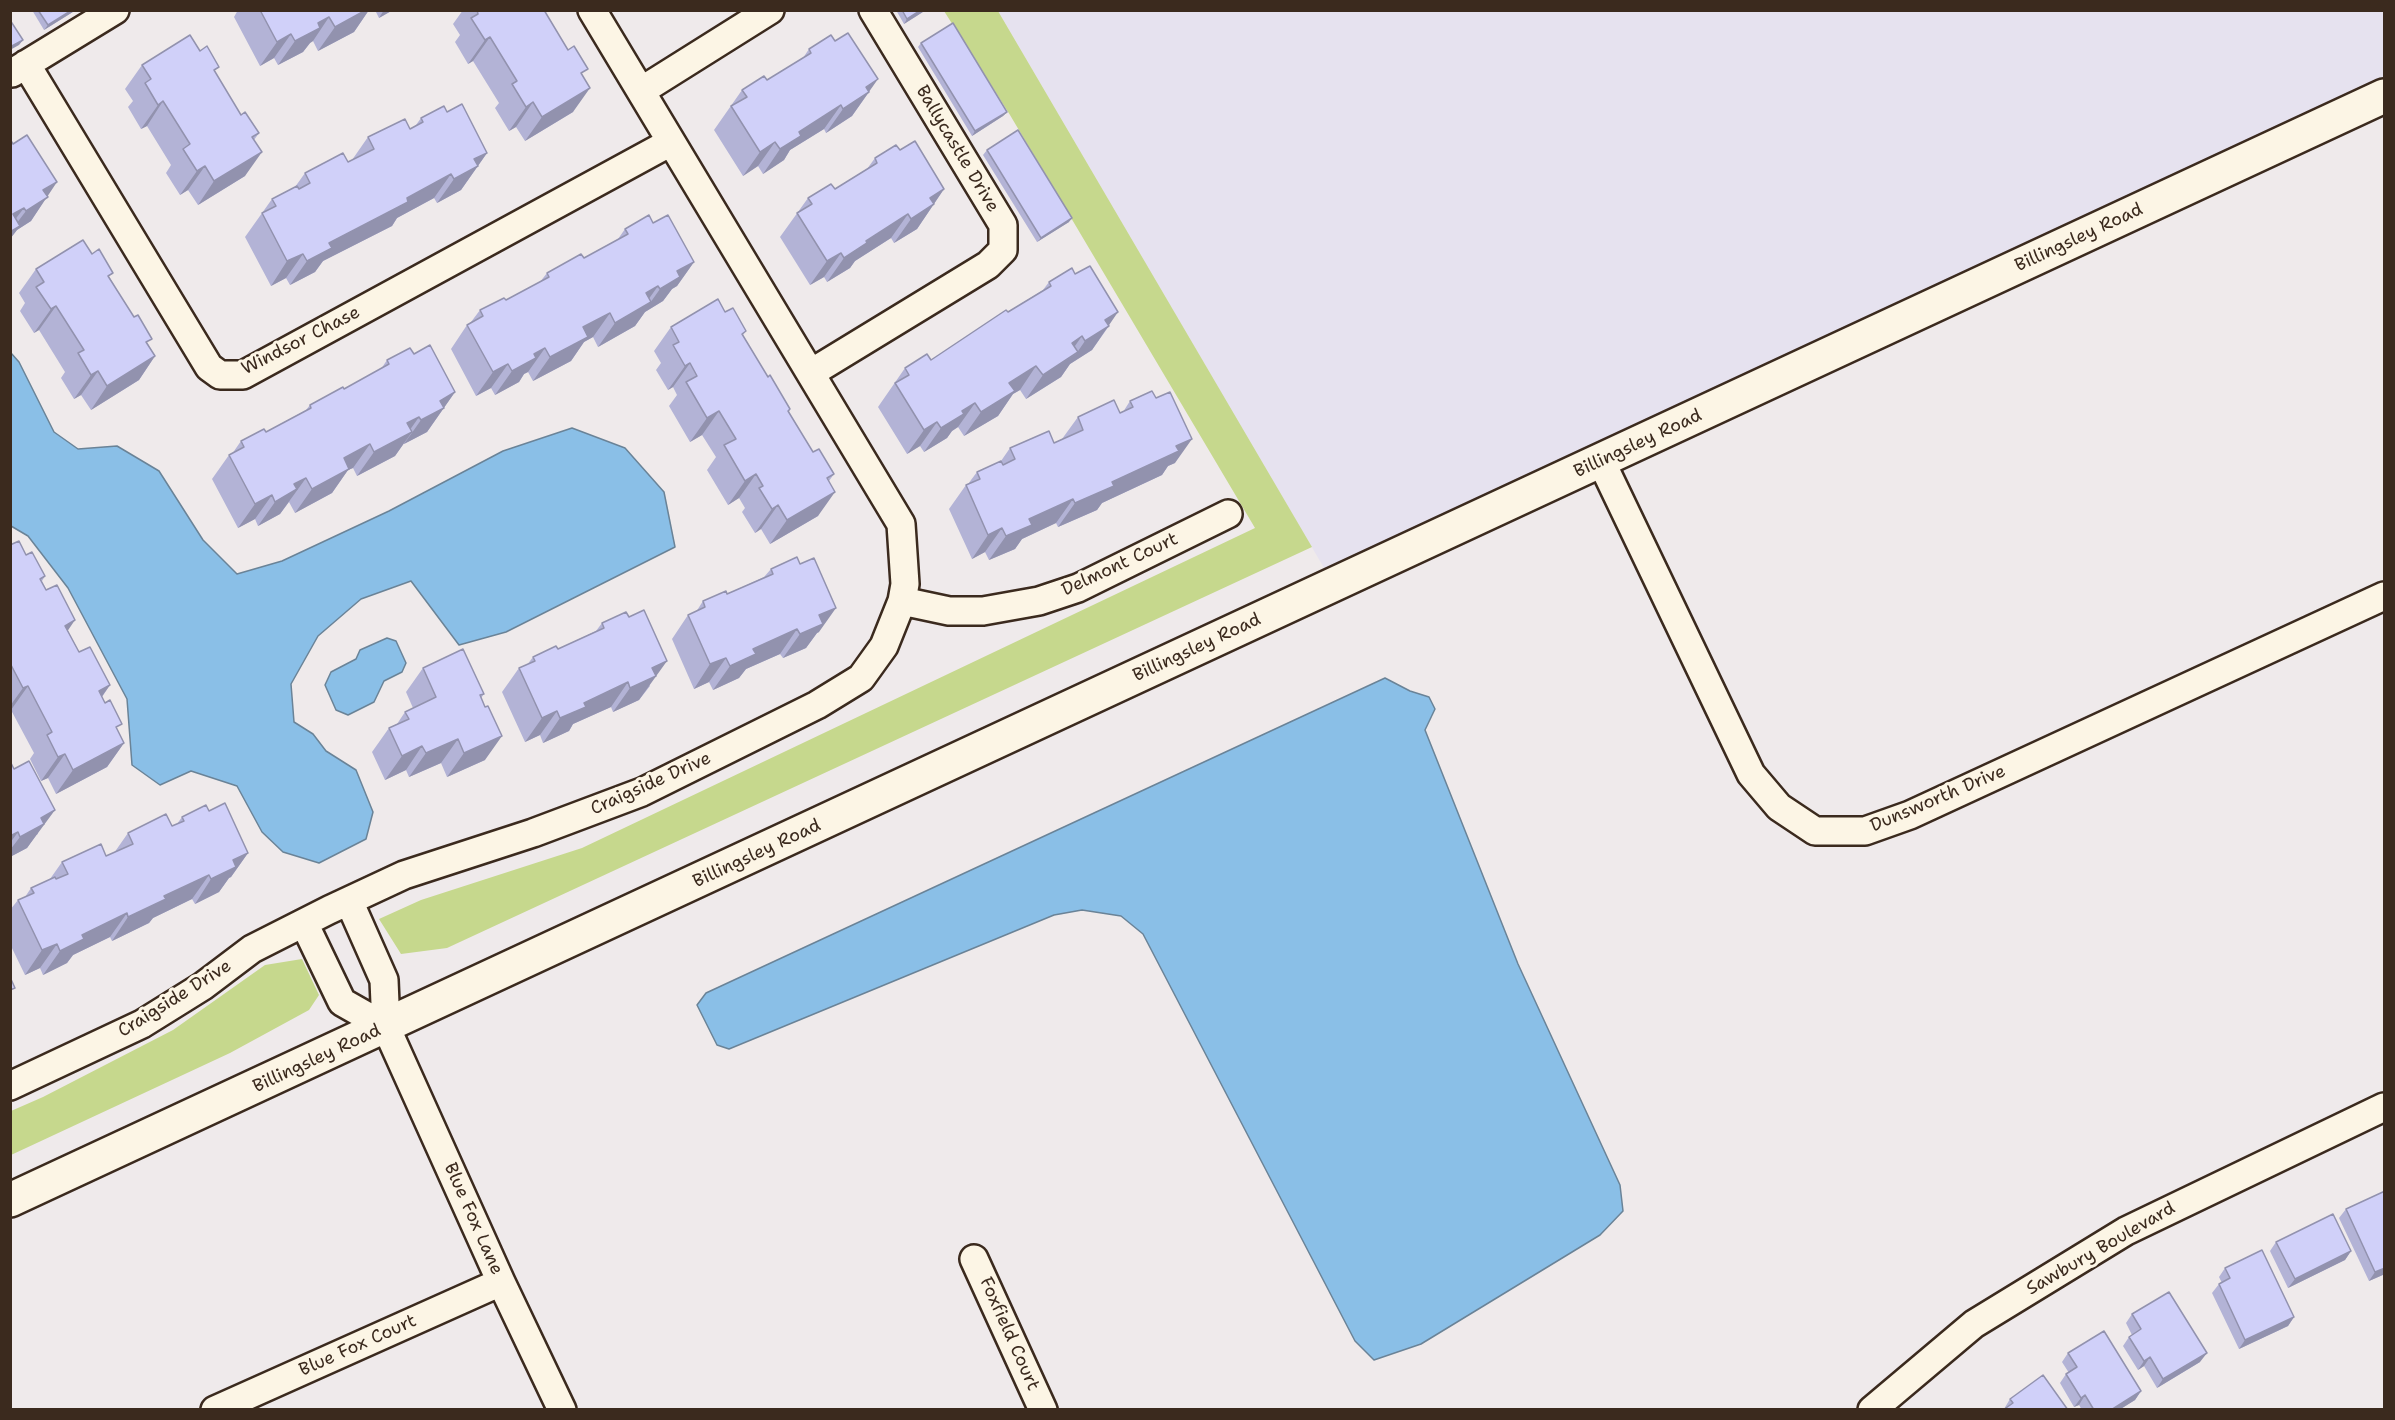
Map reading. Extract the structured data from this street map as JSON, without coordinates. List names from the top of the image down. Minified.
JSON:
{"streets":{"street":["Ballycastle Drive","Billingsley Road","Windsor Chase","Delmont Court","Craigside Drive","Dunsworth Drive","Blue Fox Lane","Sawbury Boulevard","Foxfield Court","Blue Fox Court"]},"crossings":[["Billingsley Road","Dunsworth Drive"],["Billingsley Road","Blue Fox Lane"],["Delmont Court","Craigside Drive"],["Blue Fox Lane","Blue Fox Court"]]}
